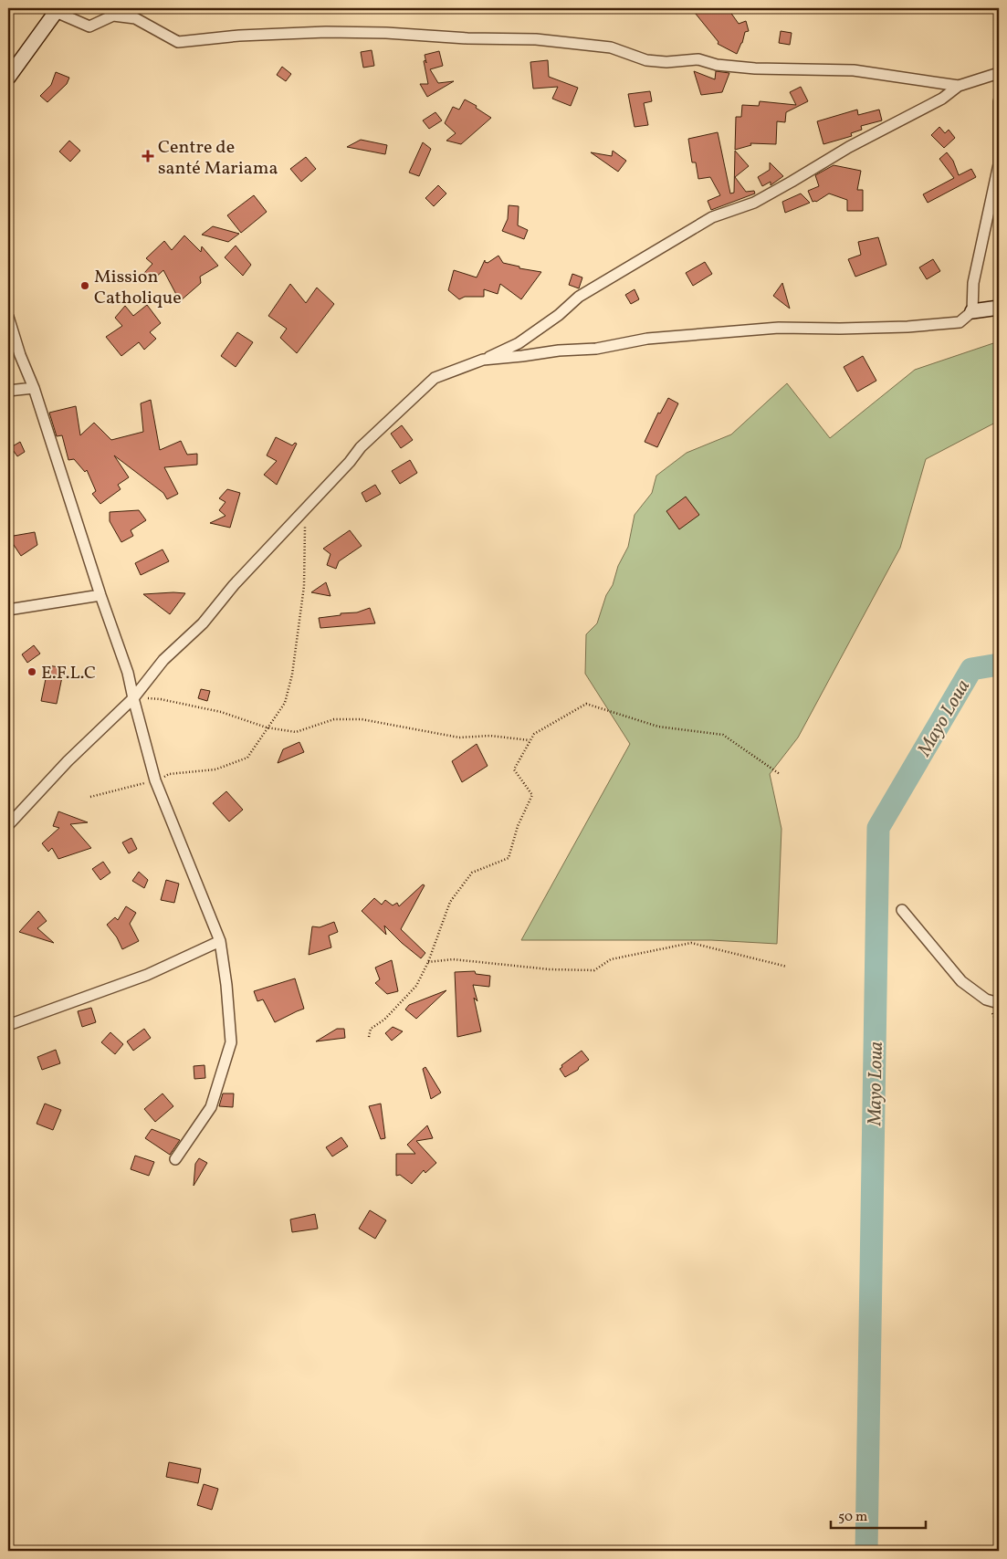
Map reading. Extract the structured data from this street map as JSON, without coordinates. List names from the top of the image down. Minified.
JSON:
{"water":["Mayo Loua"],"places":{"health":["Centre de santé Mariama"],"other":["Mission Catholique","E.F.L.C"]},"scale_bar":"50 m"}
